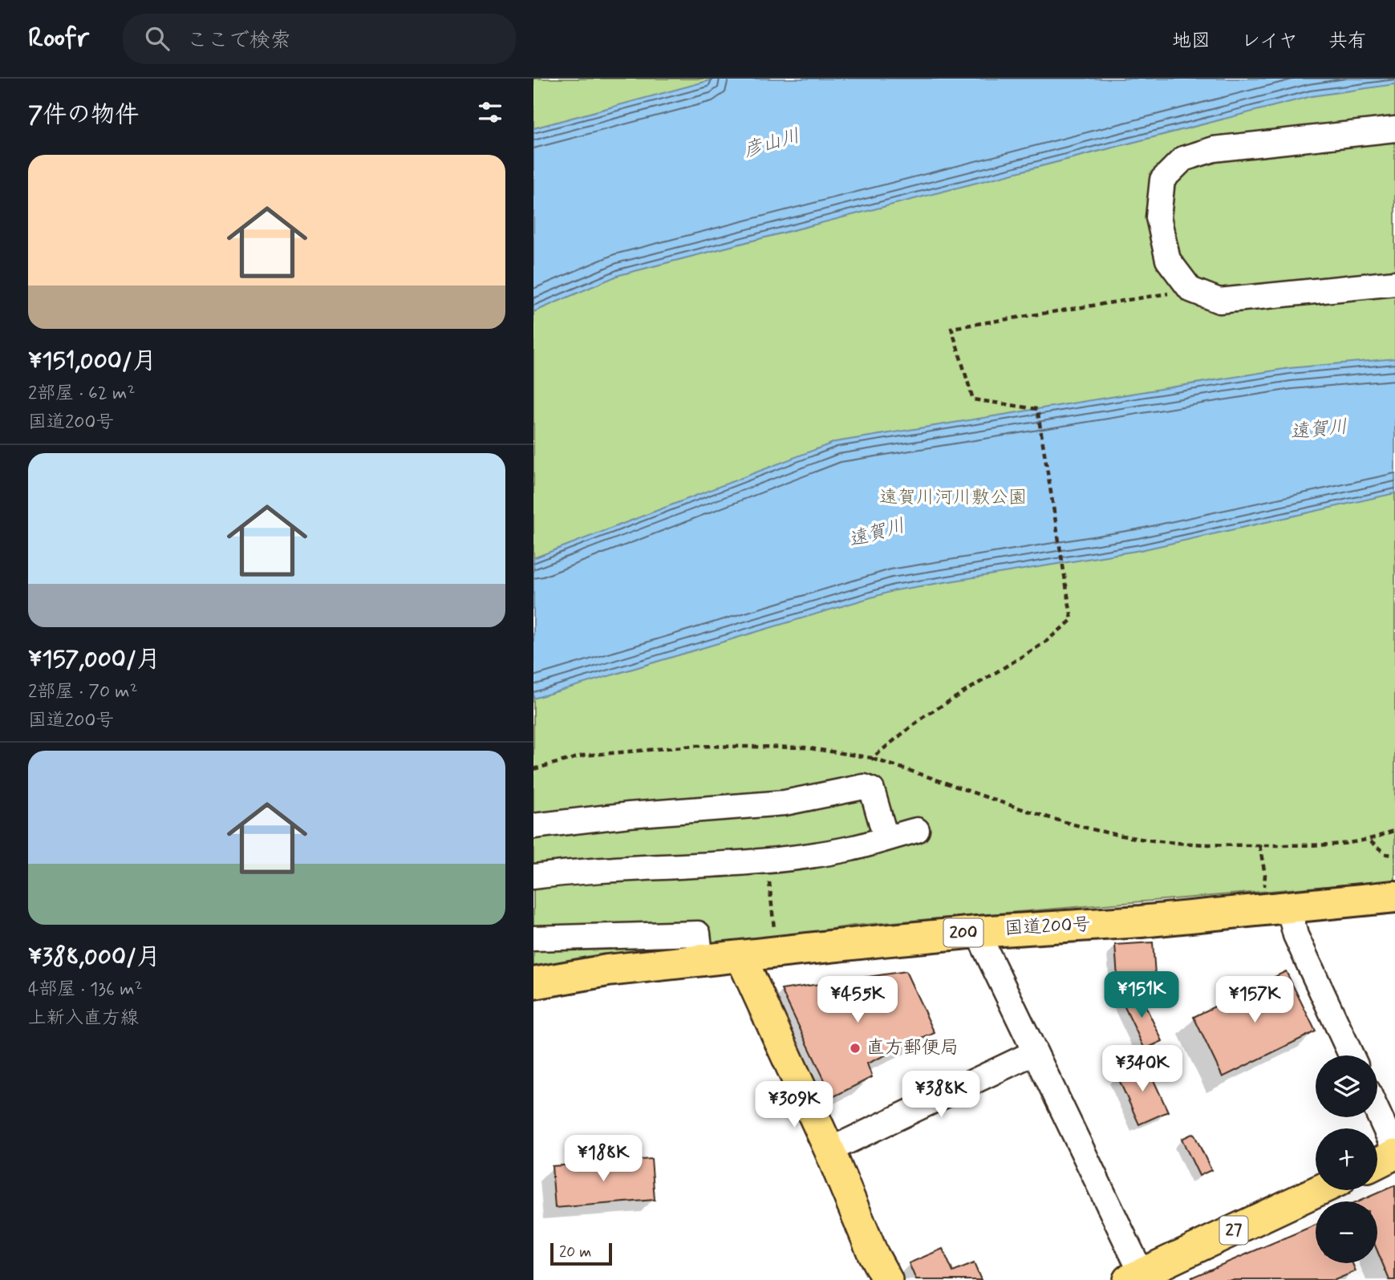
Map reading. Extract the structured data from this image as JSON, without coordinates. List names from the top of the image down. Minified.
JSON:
{"streets":{"highway":["国道200号","200"],"main road":["27"]},"water":["彦山川","遠賀川"],"parks":["遠賀川河川敷公園"],"places":["直方郵便局"],"scale_bar":"20 m","page":{"header":"Roofr","search":"ここで検索","nav":["地図","レイヤ","共有"],"heading":"7件の物件","list":[{"name":"¥151,000/月","note":"2部屋 · 62 m² · 国道200号"},{"name":"¥157,000/月","note":"2部屋 · 70 m² · 国道200号"},{"name":"¥388,000/月","note":"4部屋 · 136 m² · 上新入直方線"}],"price":["¥151K","¥455K","¥157K","¥340K","¥388K","¥309K","¥188K"],"map_buttons":["+","−"],"scale":"20 m"}}
